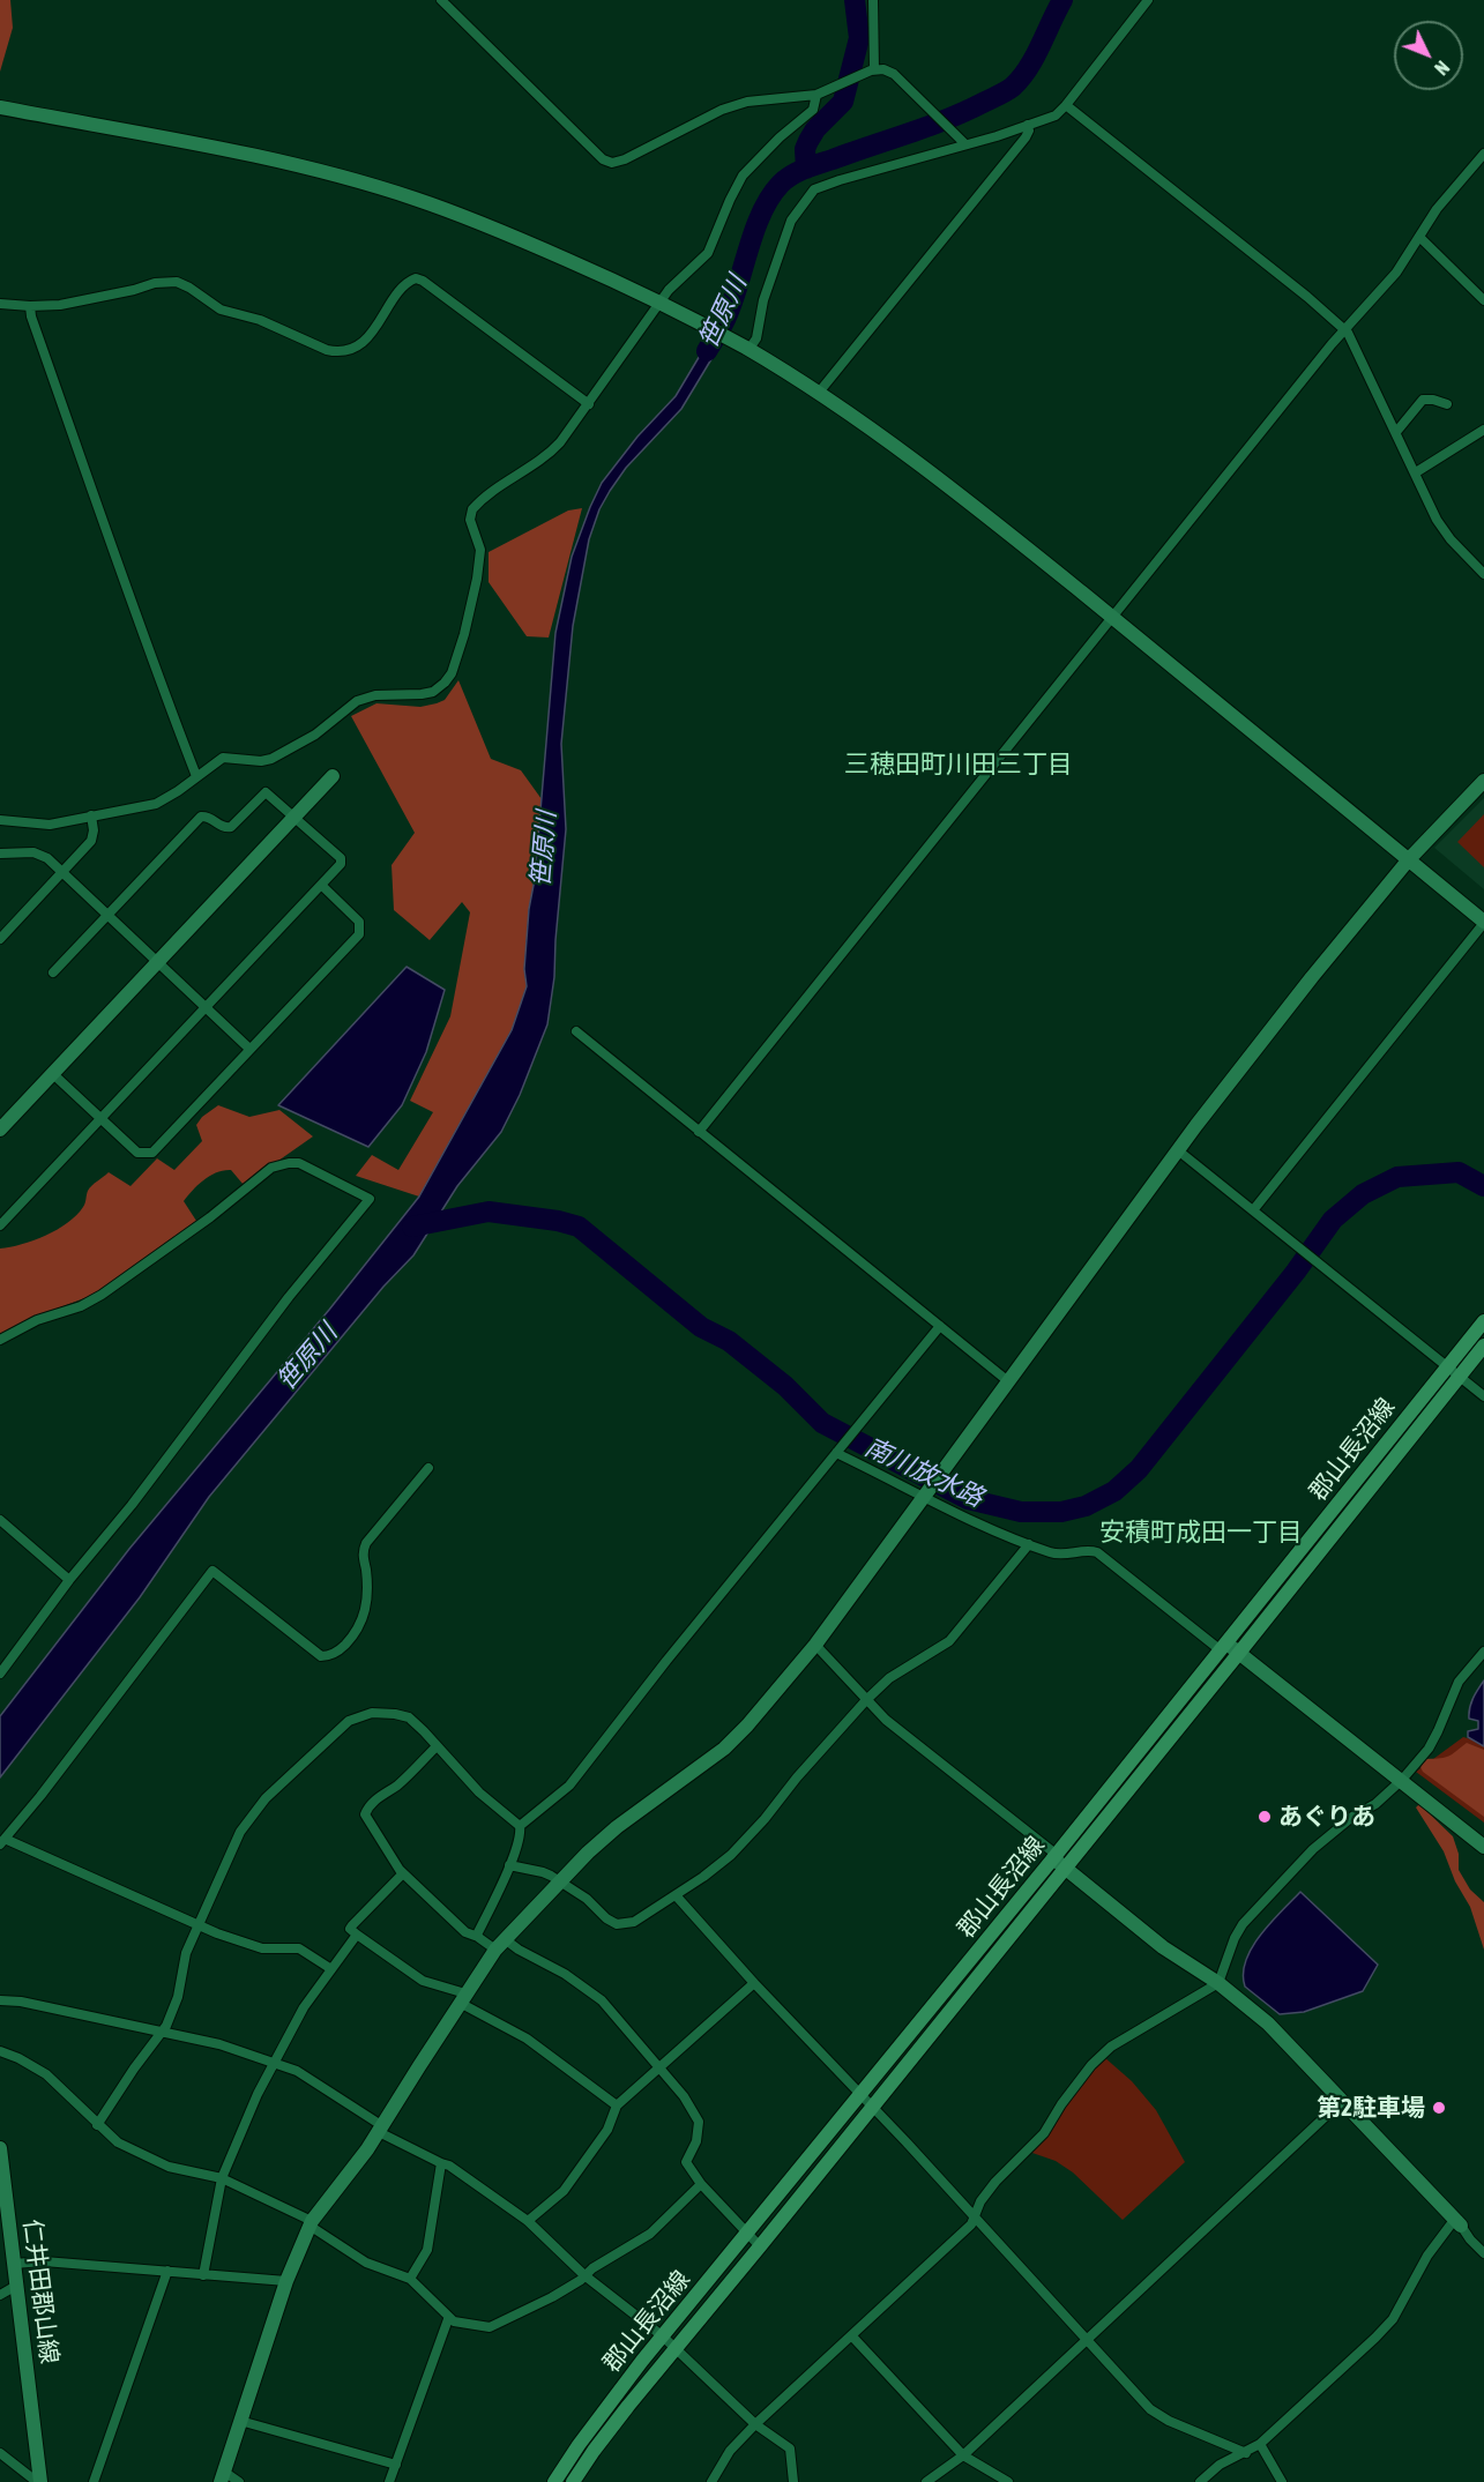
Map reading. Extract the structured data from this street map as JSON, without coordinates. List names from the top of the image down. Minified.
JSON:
{"streets":{"main road":["郡山長沼線"],"street":["仁井田郡山線"]},"districts":["三穂田町川田三丁目","安積町成田一丁目"],"water":["笹原川","南川放水路"],"places":["あぐりあ","第2駐車場"],"north":"bottom right"}
